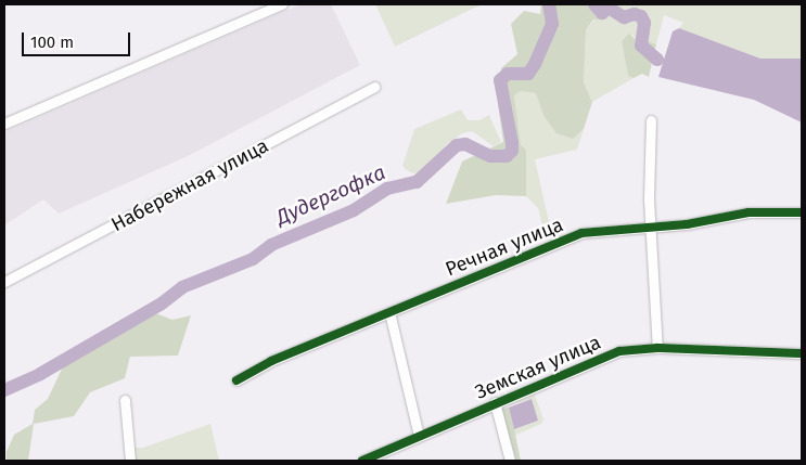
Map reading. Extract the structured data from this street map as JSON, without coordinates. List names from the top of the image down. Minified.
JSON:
{"streets":{"street":["Набережная улица","Речная улица","Земская улица"]},"water":["Дудергофка"],"scale_bar":"100 m"}
